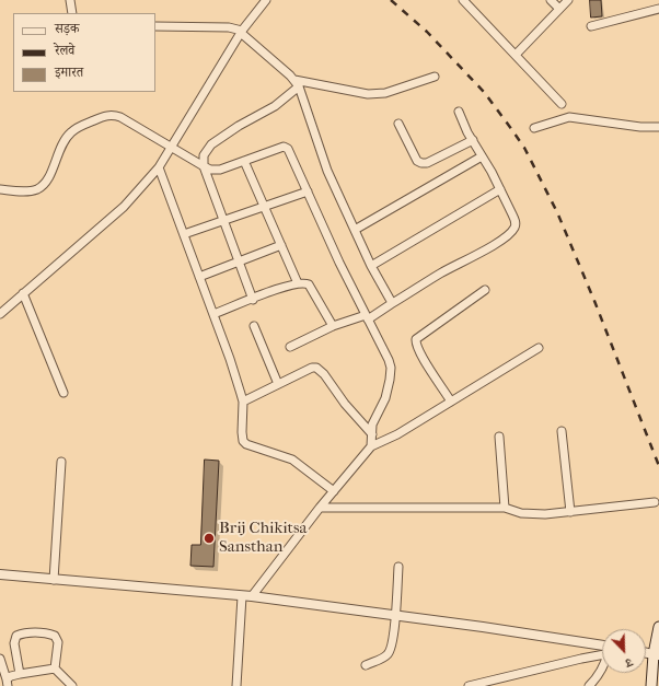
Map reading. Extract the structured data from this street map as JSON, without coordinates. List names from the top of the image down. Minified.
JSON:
{"places":["Brij Chikitsa Sansthan"],"legend":["सड़क","रेलवे","इमारत"],"north":"bottom right"}
